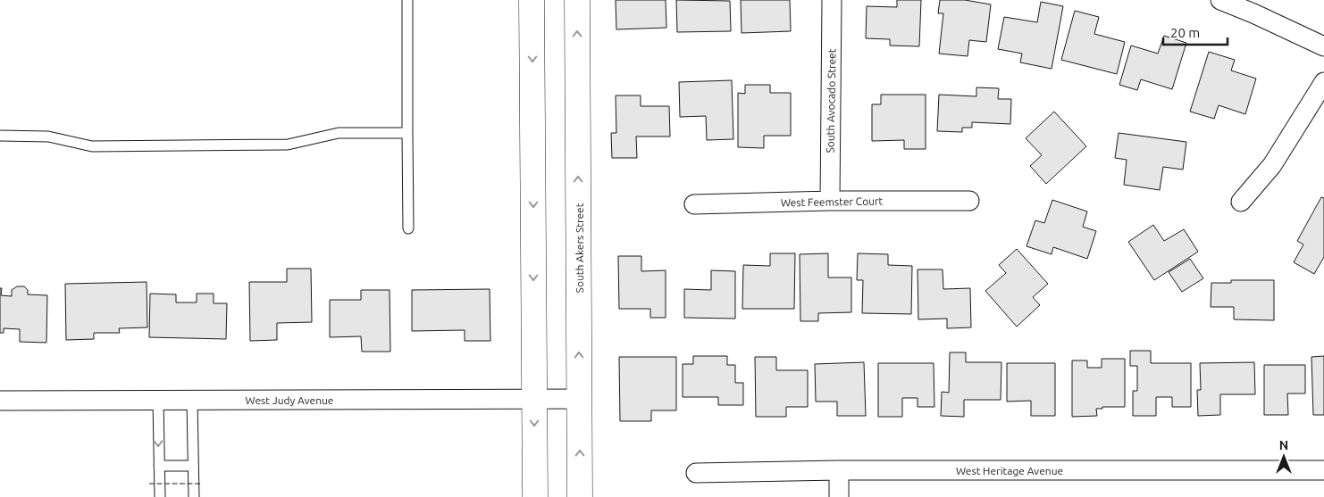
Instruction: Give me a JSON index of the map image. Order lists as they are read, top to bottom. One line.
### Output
{"streets":{"main road":["South Akers Street"],"street":["South Avocado Street","West Feemster Court","West Judy Avenue","West Heritage Avenue"]},"crossings":[["South Avocado Street","West Feemster Court"],["South Akers Street","West Judy Avenue"]],"scale_bar":"20 m","north":"top"}
